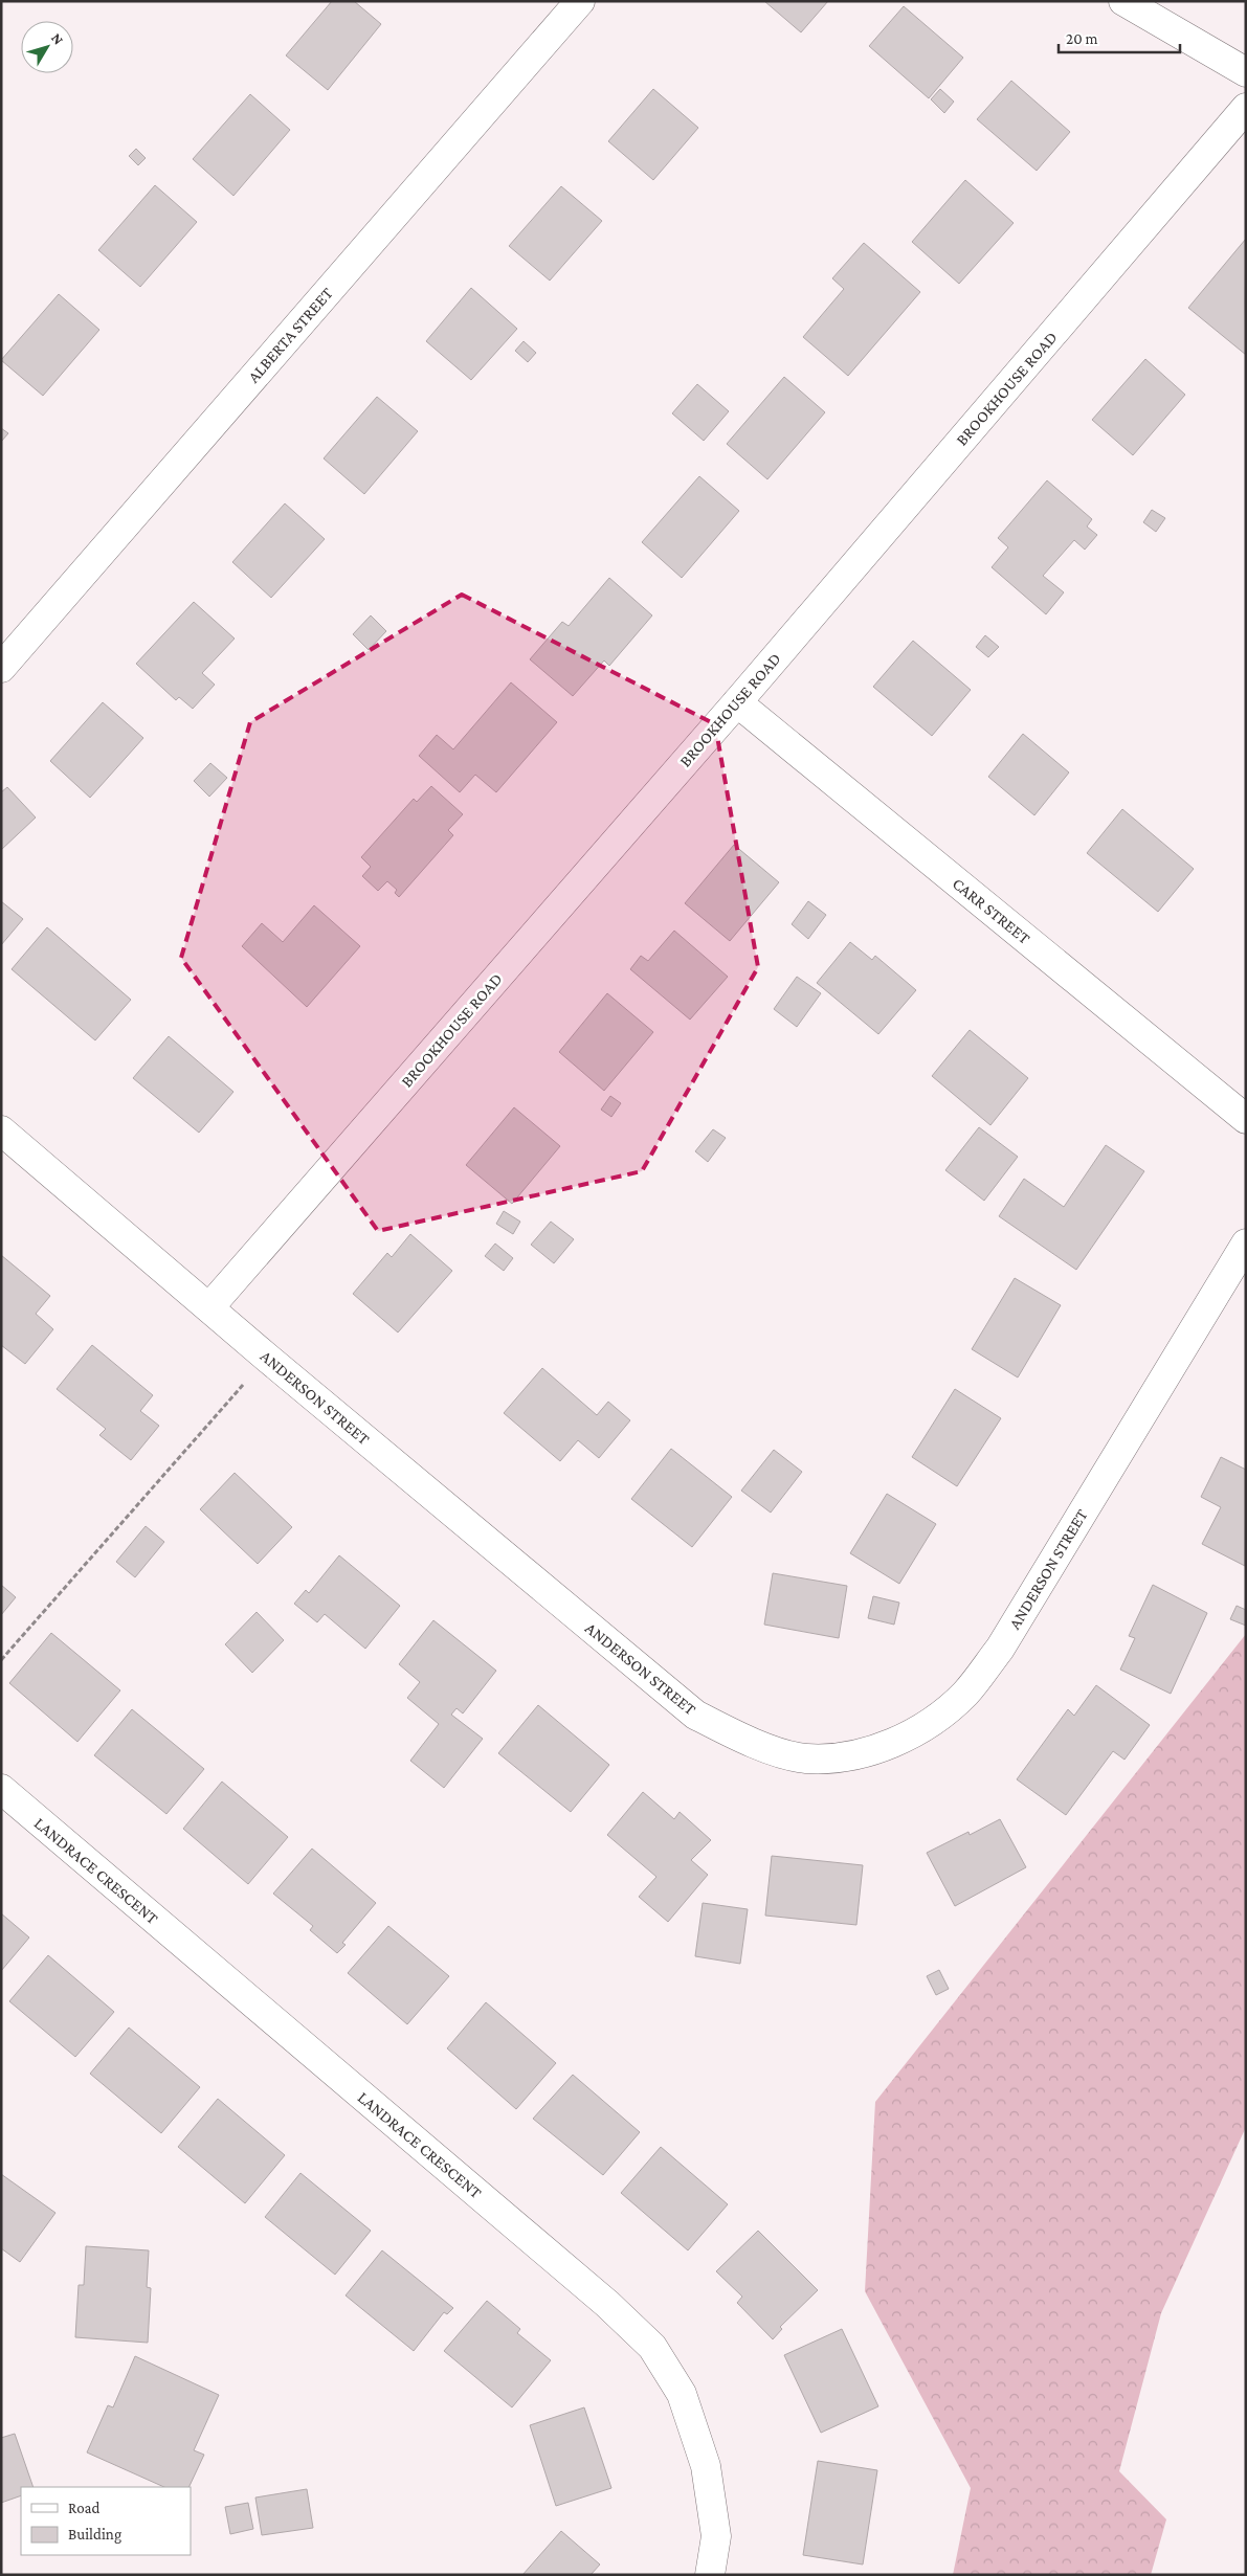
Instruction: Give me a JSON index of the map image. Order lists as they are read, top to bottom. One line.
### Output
{"streets":{"street":["ALBERTA STREET","BROOKHOUSE ROAD","CARR STREET","ANDERSON STREET","LANDRACE CRESCENT"]},"crossings":[["BROOKHOUSE ROAD","CARR STREET"],["BROOKHOUSE ROAD","ANDERSON STREET"]],"legend":["Road","Building"],"scale_bar":"20 m","north":"top right"}
